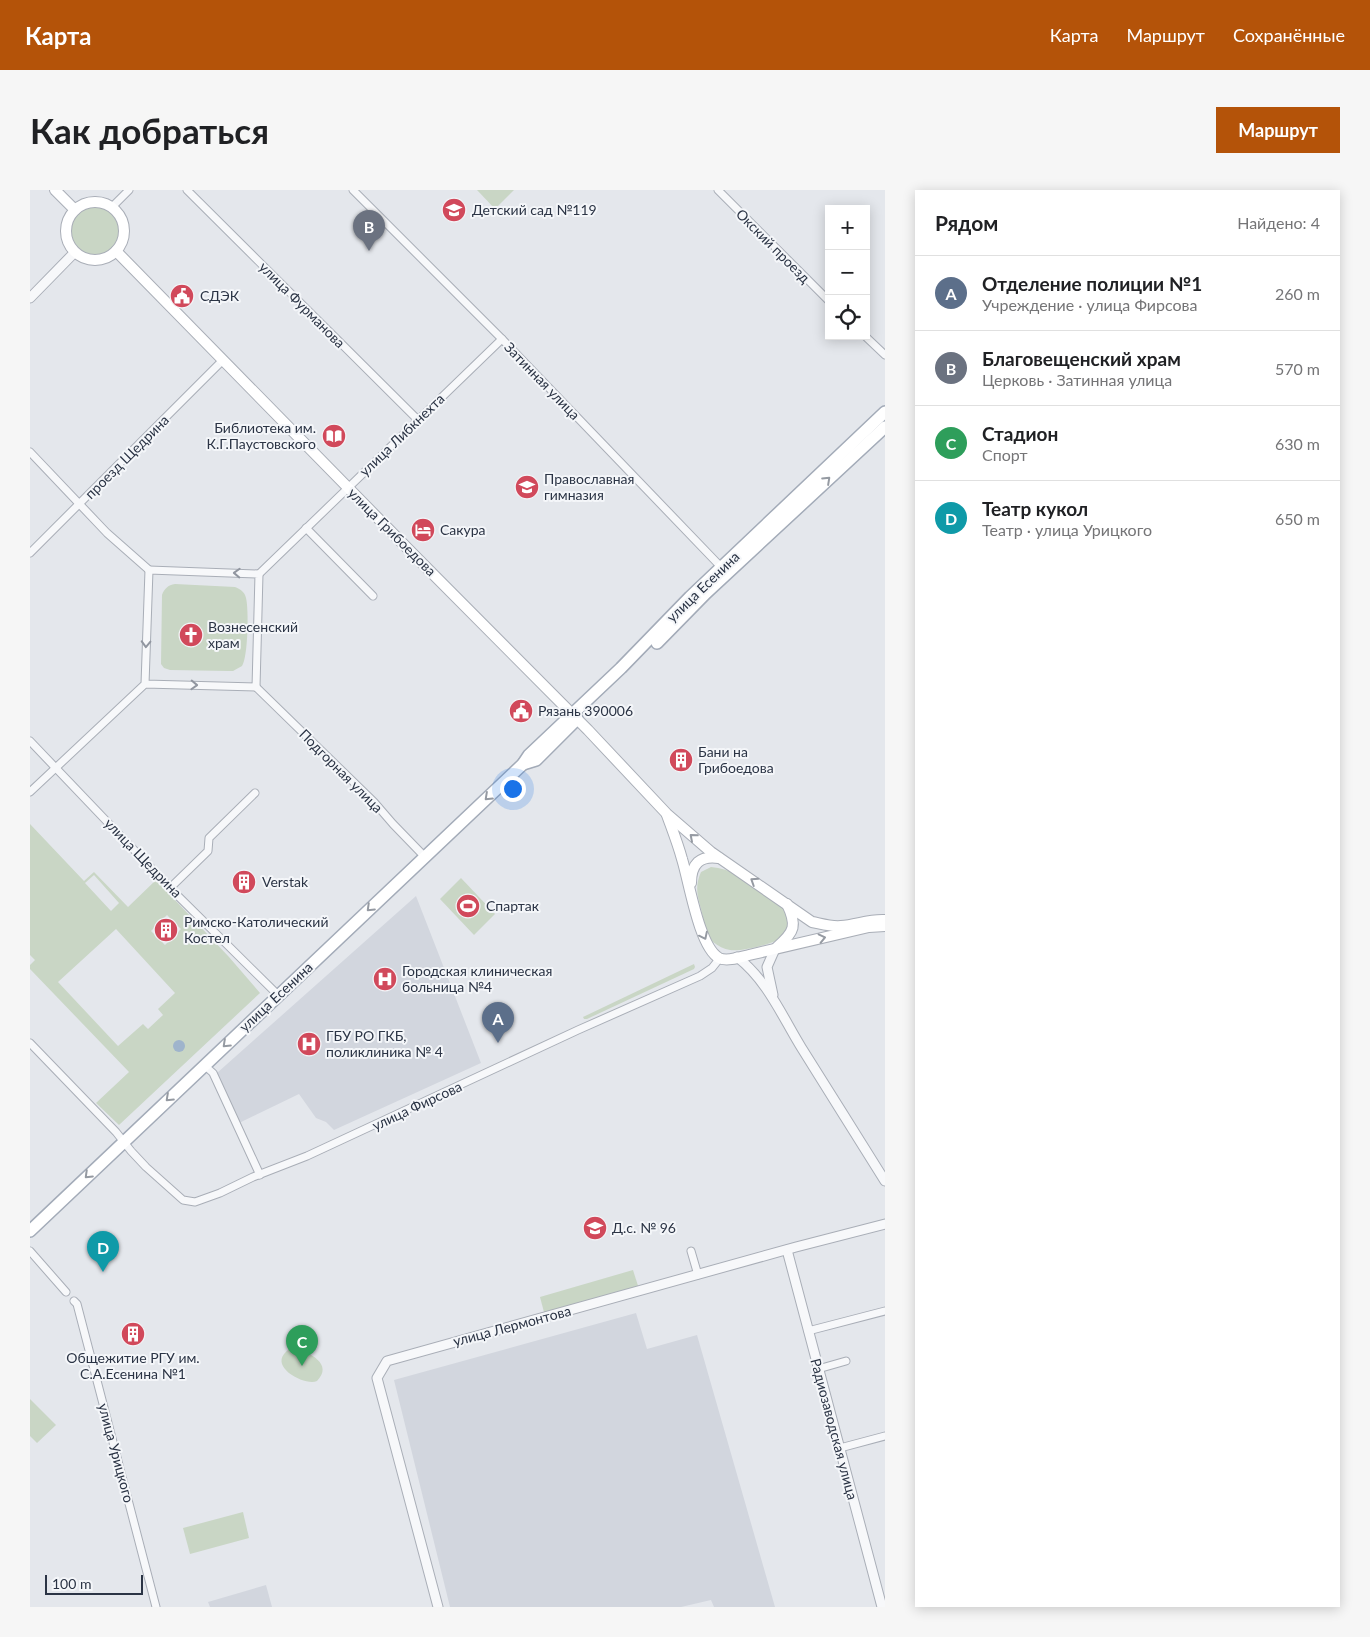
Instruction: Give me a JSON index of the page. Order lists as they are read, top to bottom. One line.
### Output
{"streets":{"main road":["улица Грибоедова","улица Есенина"],"street":["Окский проезд","улица Фурманова","Затинная улица","улица Либкнехта","проезд Щедрина","Подгорная улица","улица Щедрина","улица Фирсова","улица Лермонтова","Радиозаводская улица","улица Урицкого"]},"crossings":[["улица Фурманова","улица Либкнехта"],["Затинная улица","улица Либкнехта"],["Затинная улица","улица Есенина"],["улица Либкнехта","улица Грибоедова"],["проезд Щедрина","улица Грибоедова"],["улица Грибоедова","улица Есенина"],["улица Есенина","Подгорная улица"],["улица Есенина","улица Щедрина"],["улица Есенина","улица Фирсова"],["улица Лермонтова","Радиозаводская улица"]],"places":{"school or university":["Детский сад №119","Православная гимназия","Д.с. № 96"],"public building":["СДЭК","Рязань 390006"],"library":["Библиотека им. К.Г.Паустовского"],"hotel":["Сакура"],"church":["Вознесенский храм"],"building":["Бани на Грибоедова","Verstak","Римско-Католический Костел","Общежитие РГУ им. С.А.Есенина №1"],"sports":["Спартак"],"hospital":["Городская клиническая больница №4","ГБУ РО ГКБ, поликлиника № 4"]},"scale_bar":"100 m","page":{"header":"Карта","nav":["Карта","Маршрут","Сохранённые"],"buttons":"Маршрут","title":"Как добраться","heading":["Рядом","Найдено: 4"],"map_buttons":["+","−"],"pins":["B","A","D","C"],"list":[{"mark":"A","name":"Отделение полиции №1","note":"Учреждение · улица Фирсова","value":"260 m"},{"mark":"B","name":"Благовещенский храм","note":"Церковь · Затинная улица","value":"570 m"},{"mark":"C","name":"Стадион","note":"Спорт","value":"630 m"},{"mark":"D","name":"Театр кукол","note":"Театр · улица Урицкого","value":"650 m"}],"scale":"100 m"}}
